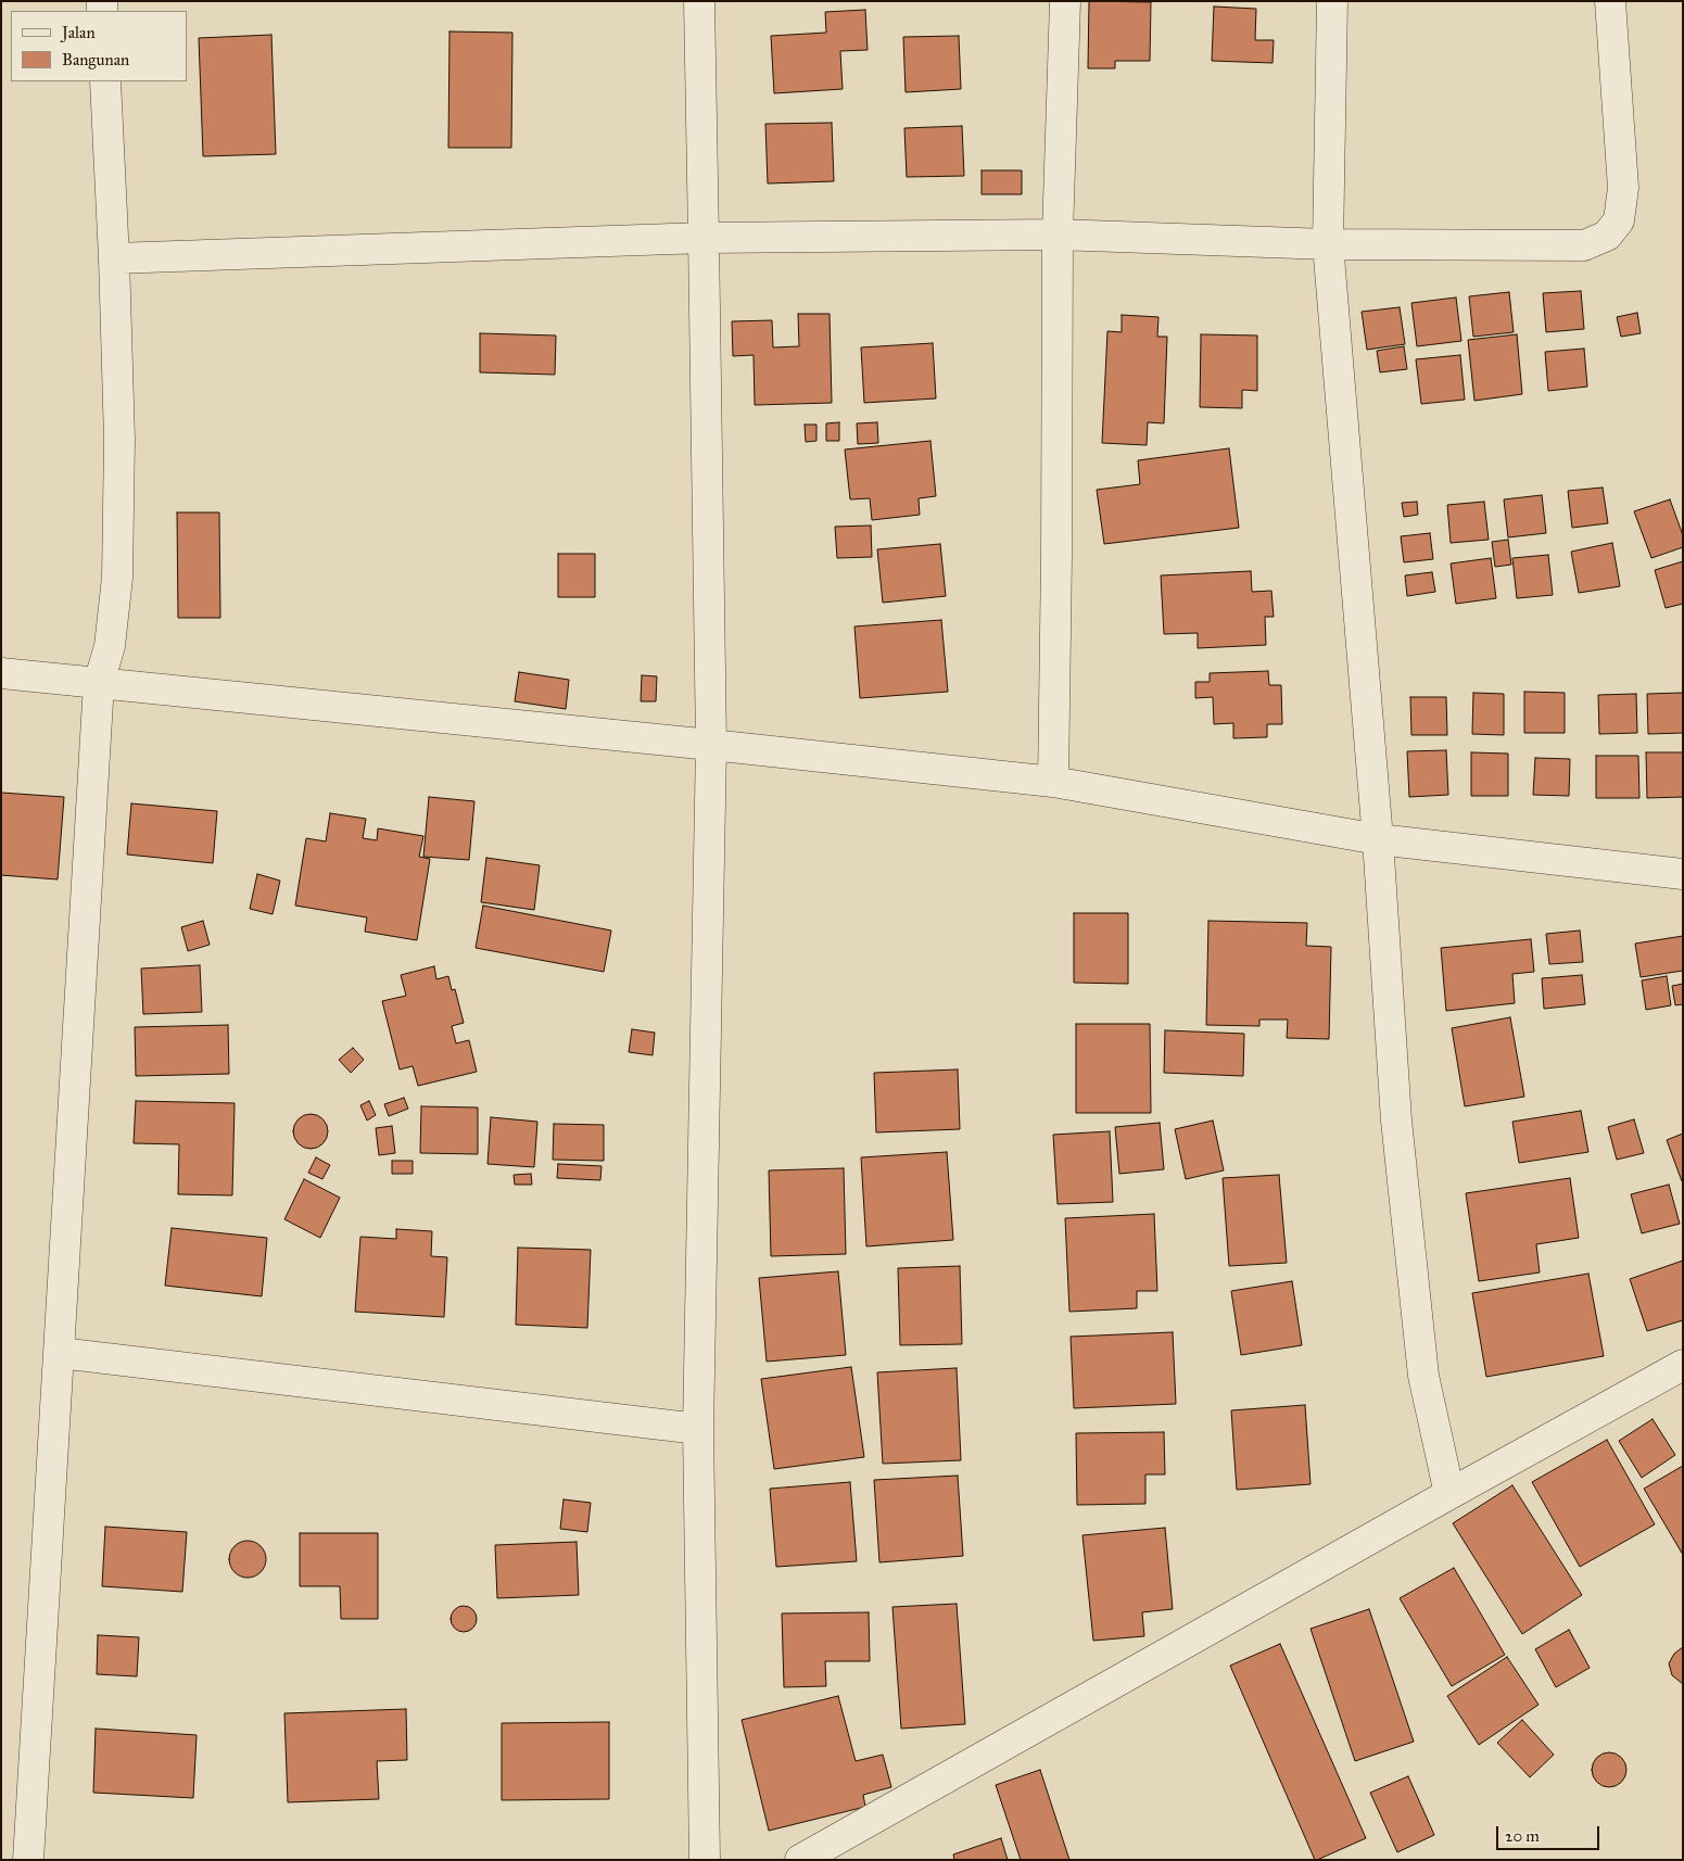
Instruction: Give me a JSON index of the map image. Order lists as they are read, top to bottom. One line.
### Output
{"legend":["Jalan","Bangunan"],"scale_bar":"20 m"}
